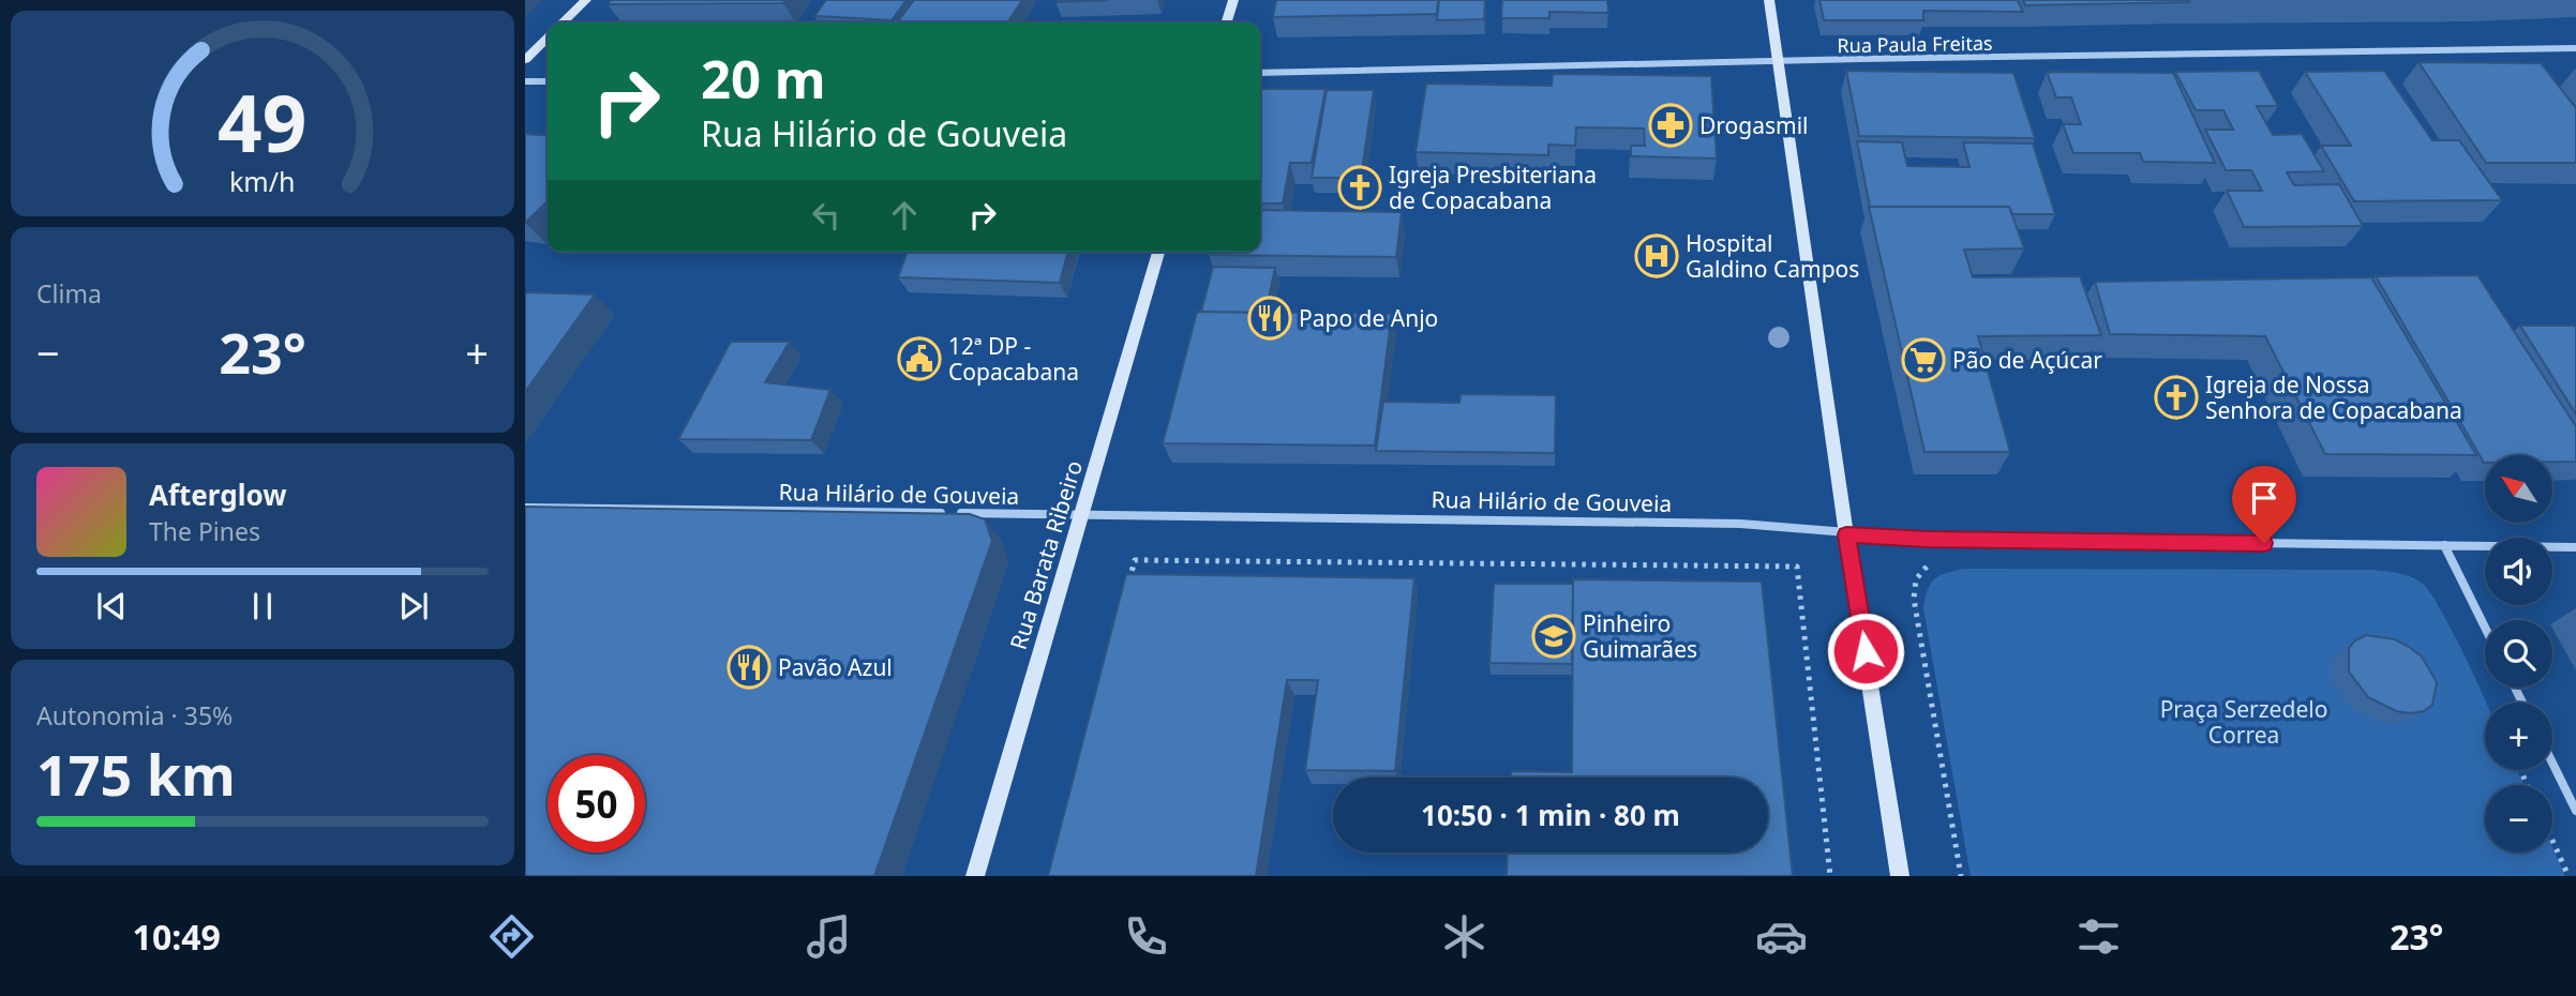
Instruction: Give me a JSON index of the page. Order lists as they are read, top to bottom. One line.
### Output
{"streets":{"main road":["Rua Barata Ribeiro"],"street":["Rua Paula Freitas","Rua Hilário de Gouveia"]},"crossings":[["Rua Hilário de Gouveia","Rua Barata Ribeiro"]],"parks":["Praça Serzedelo Correa"],"places":{"pharmacy":["Drogasmil"],"church":["Igreja Presbiteriana de Copacabana","Igreja de Nossa Senhora de Copacabana"],"hospital":["Hospital Galdino Campos"],"restaurant":["Papo de Anjo","Pavão Azul"],"public building":["12ª DP - Copacabana"],"supermarket":["Pão de Açúcar"],"school or university":["Pinheiro Guimarães"]},"north":"top left","page":{"turn":["20 m","Rua Hilário de Gouveia"],"tile":["Clima",["Autonomia · 35%","175 km"]],"heat":["−","23°","+"],"map_buttons":["+","−"],"song":["Afterglow","The Pines"],"limit":"50","trip":"10:50 · 1 min · 80 m","tabs":["10:49","23°"],"gauge":["49","km/h"]}}
